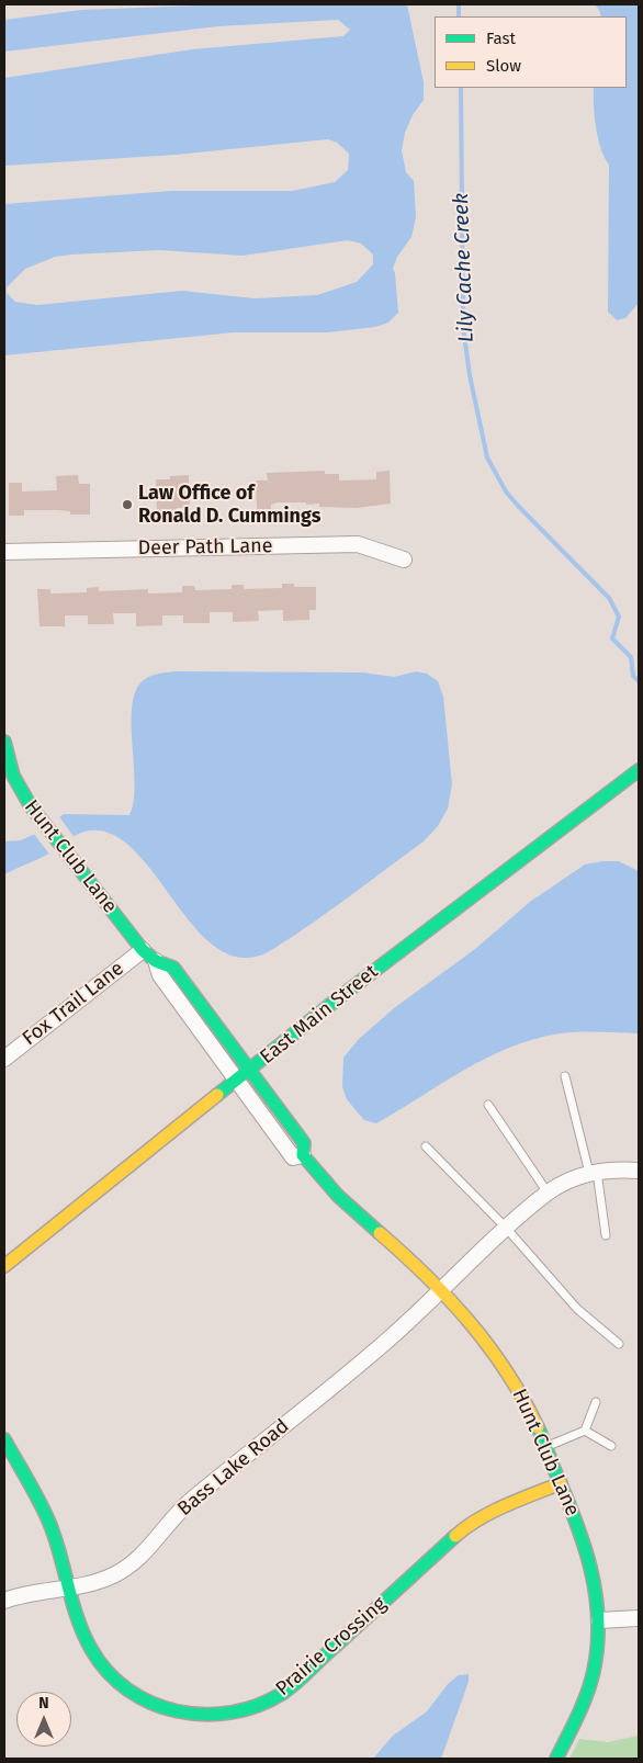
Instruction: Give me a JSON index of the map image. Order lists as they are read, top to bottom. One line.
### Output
{"streets":{"street":["Deer Path Lane","Hunt Club Lane","Fox Trail Lane","East Main Street","Bass Lake Road","Prairie Crossing"]},"crossings":[["Hunt Club Lane","Fox Trail Lane"],["Hunt Club Lane","East Main Street"],["Hunt Club Lane","Bass Lake Road"],["Hunt Club Lane","Prairie Crossing"],["Bass Lake Road","Prairie Crossing"]],"water":["Lily Cache Creek"],"places":["Law Office of Ronald D. Cummings"],"legend":["Fast","Slow"],"north":"top"}
